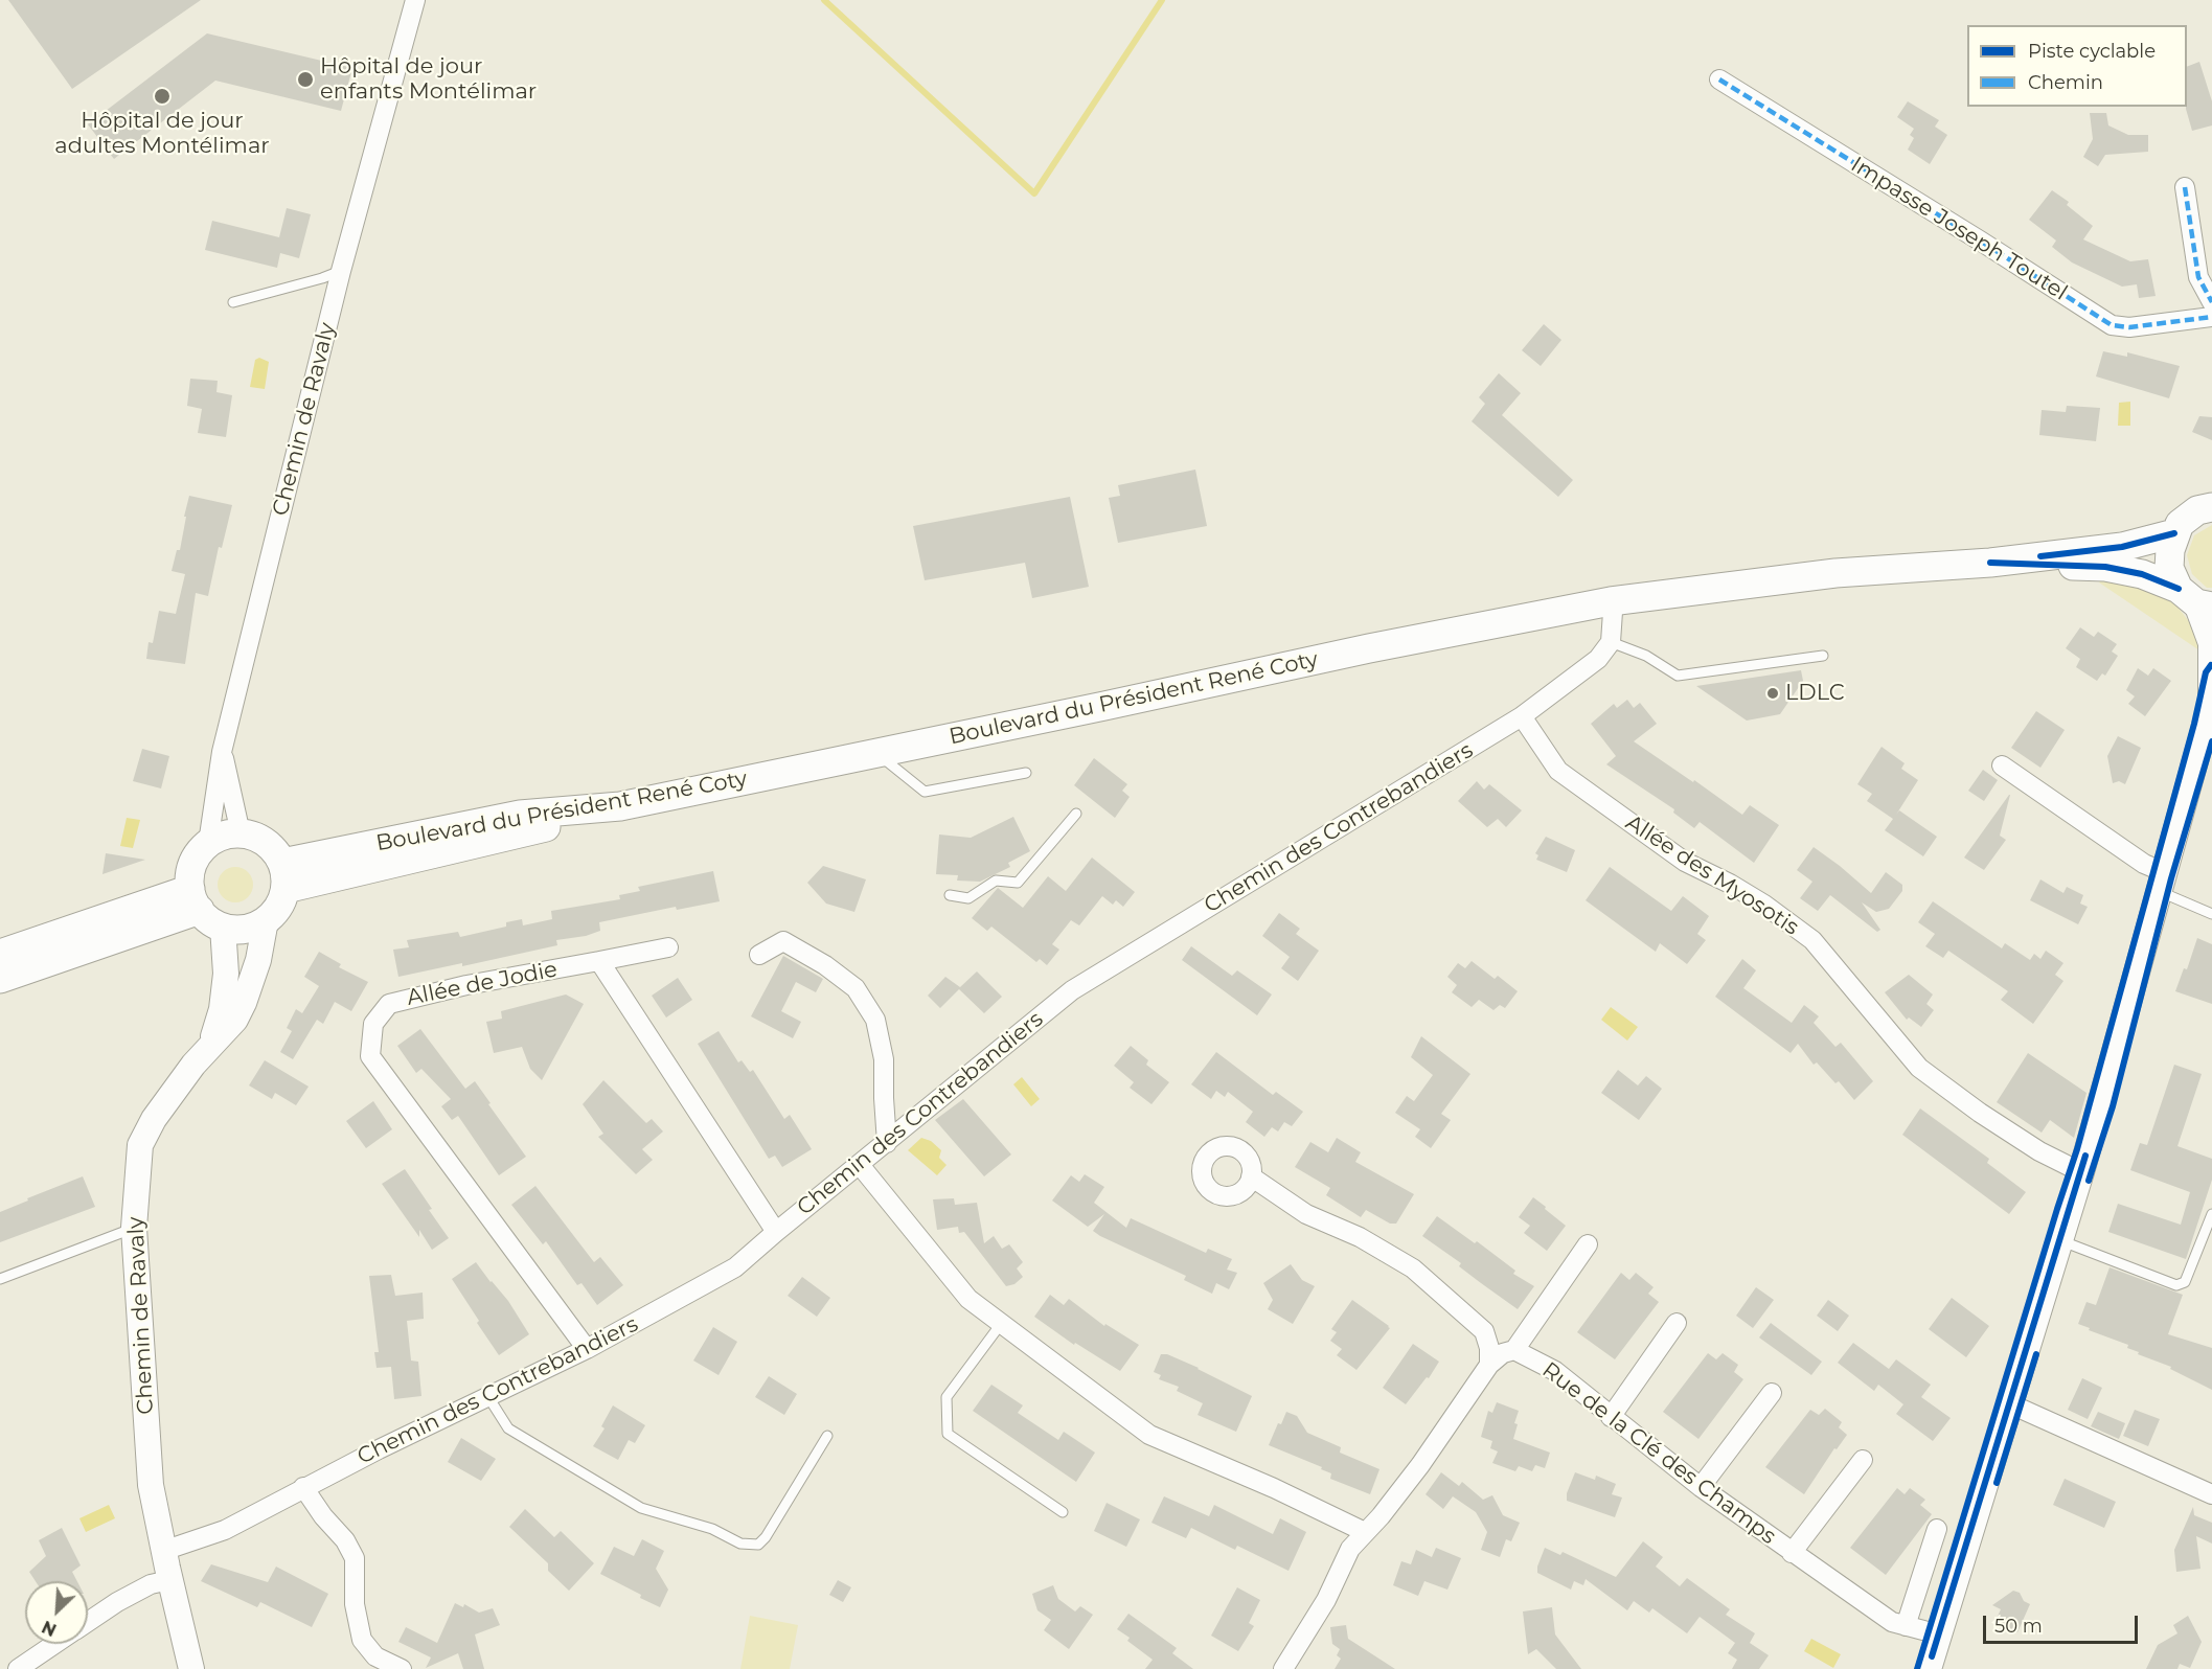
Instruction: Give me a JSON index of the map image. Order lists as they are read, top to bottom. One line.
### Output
{"streets":{"main road":["Boulevard du Président René Coty"],"street":["Impasse Joseph Toutel","Chemin de Ravaly","Chemin des Contrebandiers","Allée des Myosotis","Allée de Jodie","Rue de la Clé des Champs"]},"crossings":[["Chemin de Ravaly","Boulevard du Président René Coty"],["Chemin de Ravaly","Chemin des Contrebandiers"],["Chemin des Contrebandiers","Allée des Myosotis"],["Chemin des Contrebandiers","Allée de Jodie"]],"places":["Hôpital de jour enfants Montélimar","Hôpital de jour adultes Montélimar","LDLC"],"legend":["Piste cyclable","Chemin"],"scale_bar":"50 m","north":"bottom left"}
